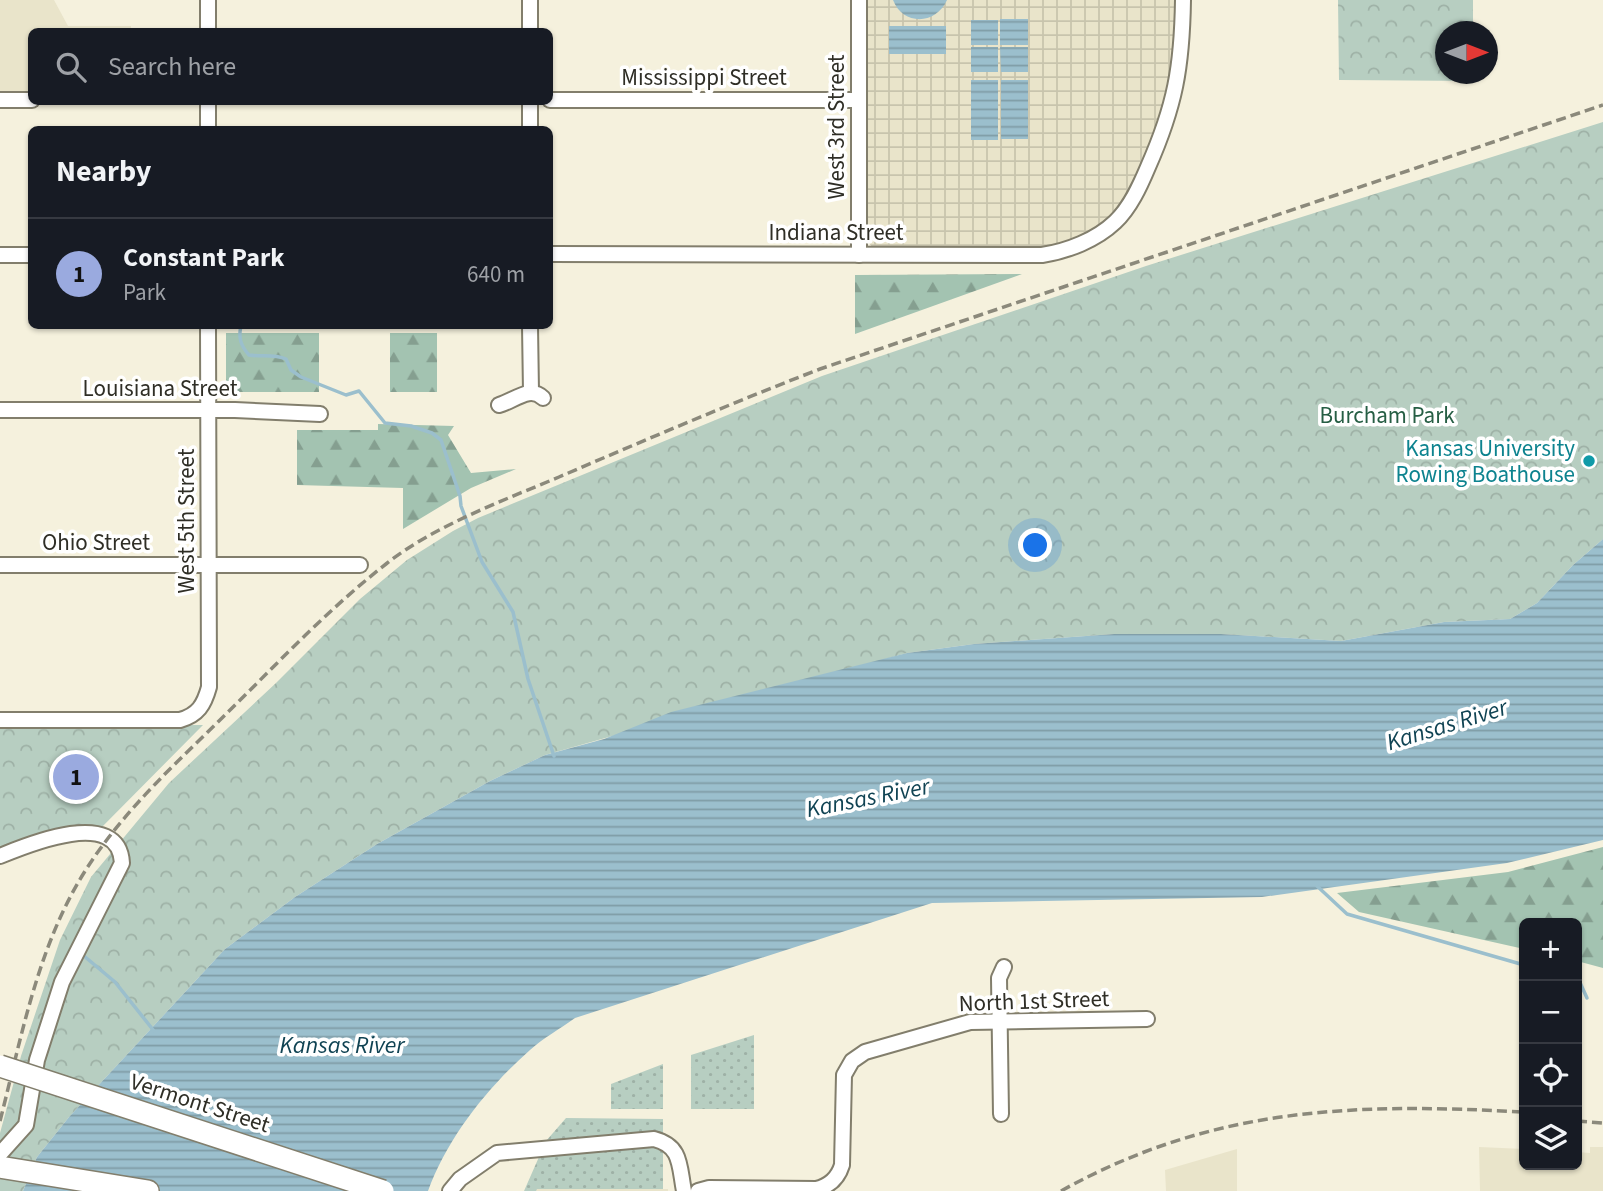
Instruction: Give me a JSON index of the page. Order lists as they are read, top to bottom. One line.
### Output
{"streets":{"highway":["Vermont Street"],"street":["Mississippi Street","West 3rd Street","Indiana Street","Louisiana Street","West 5th Street","Ohio Street","North 1st Street"]},"crossings":[["Mississippi Street","West 3rd Street"],["West 3rd Street","Indiana Street"],["Louisiana Street","West 5th Street"],["West 5th Street","Ohio Street"]],"water":["Kansas River"],"parks":["Burcham Park"],"places":["Kansas University Rowing Boathouse"],"north":"right","page":{"search":"Search here","heading":"Nearby","list":[{"mark":"1","name":"Constant Park","note":"Park","value":"640 m"}],"pins":"1","map_buttons":["+","−"]}}
